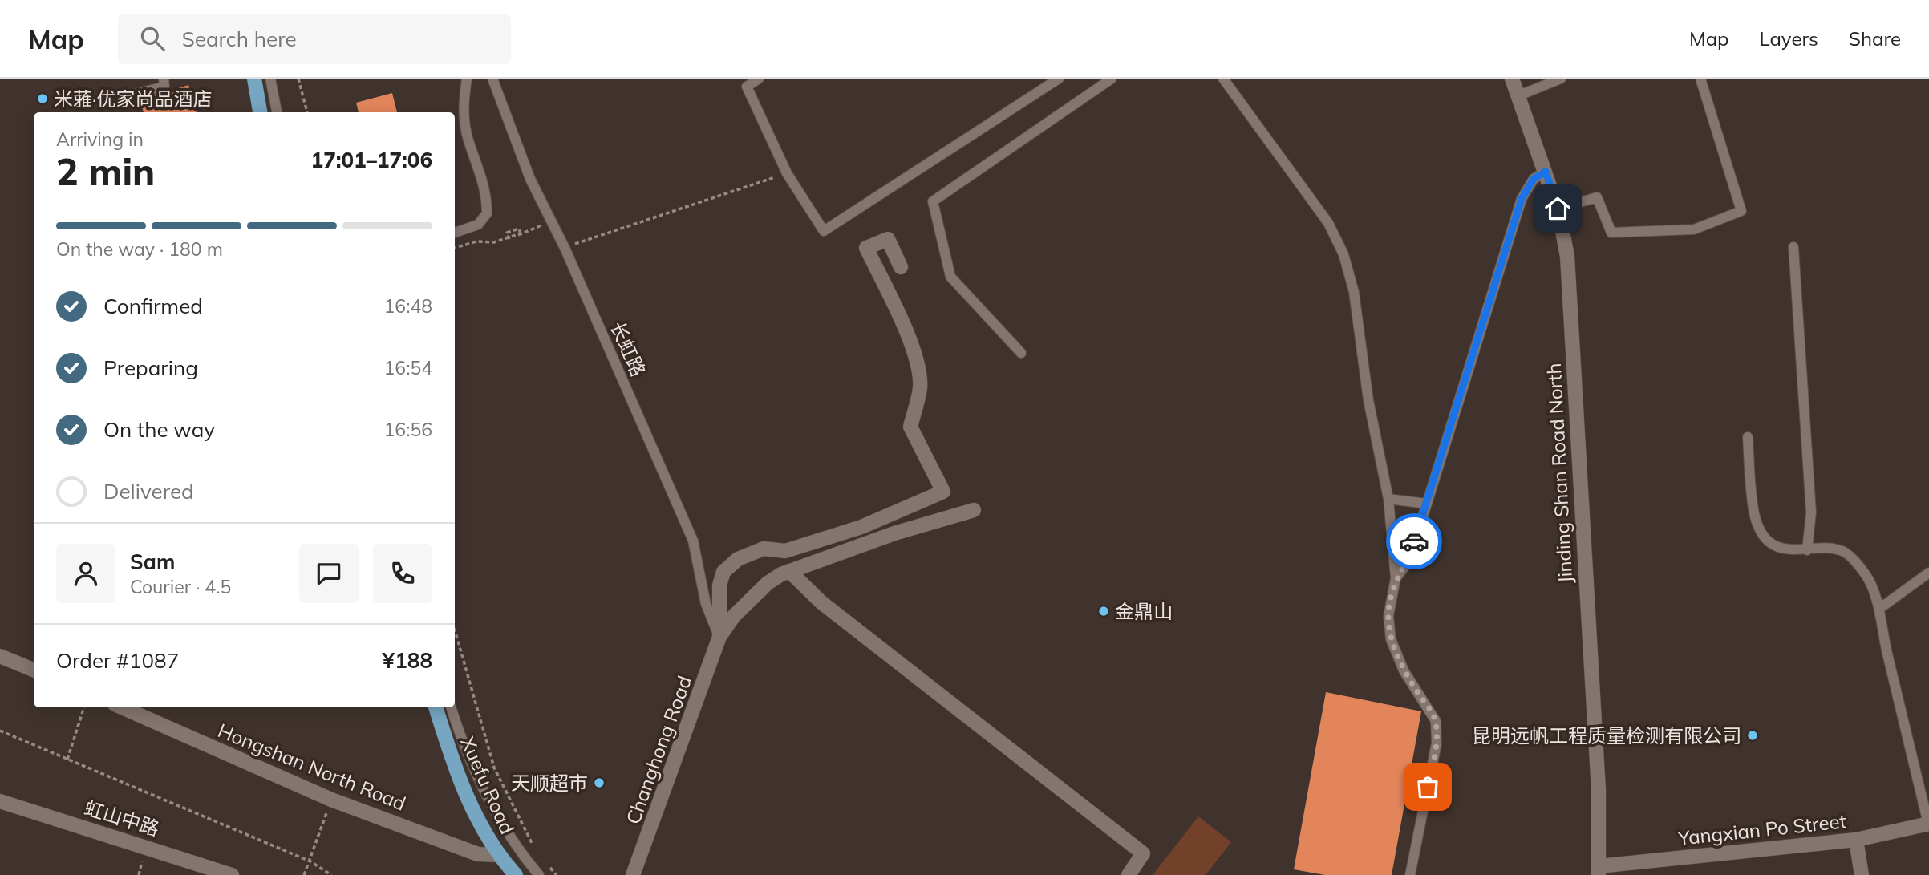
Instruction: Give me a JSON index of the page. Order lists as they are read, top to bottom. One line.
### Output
{"streets":{"main road":["Xuefu Road"],"street":["Jinding Shan Road North","Changhong Road","Hongshan North Road","虹山中路","Yangxian Po Street"],"lane":["长虹路"]},"crossings":[["长虹路","Changhong Road"],["Jinding Shan Road North","Yangxian Po Street"],["Hongshan North Road","Xuefu Road"]],"places":["米蕥·优家尚品酒店","金鼎山","昆明远帆工程质量检测有限公司","天顺超市"],"page":{"header":"Map","search":"Search here","nav":["Map","Layers","Share"],"heading":["2 min","Arriving in","17:01–17:06"],"panel":["Sam","Courier · 4.5","Order #1087","¥188"],"bar":"On the way · 180 m","list":[["Confirmed","16:48"],["Preparing","16:54"],["On the way","16:56"],"Delivered"]}}
